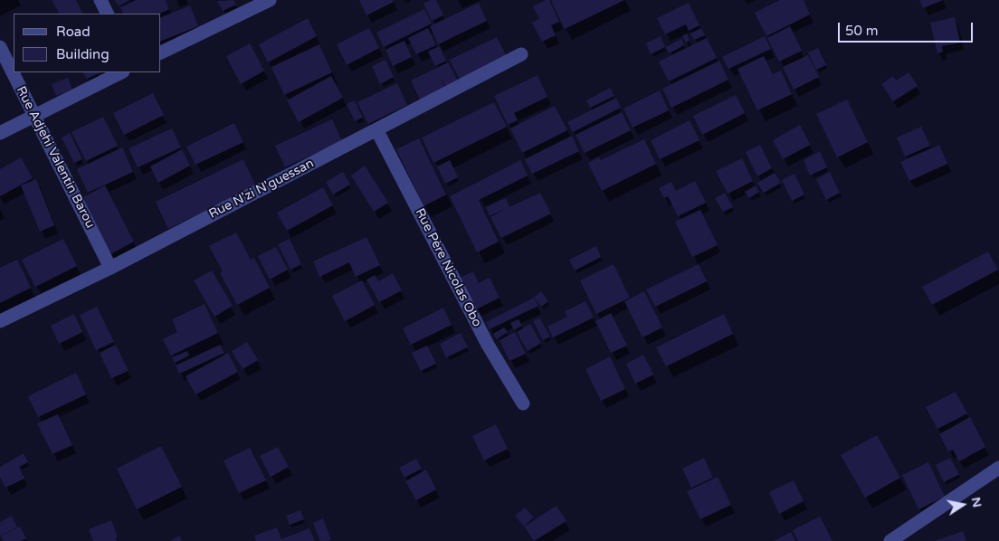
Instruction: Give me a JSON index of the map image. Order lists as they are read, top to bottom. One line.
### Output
{"streets":{"street":["Rue Adjehi Valentin Barou","Rue N'zi N'guessan","Rue Père Nicolas Obo"]},"crossings":[["Rue Adjehi Valentin Barou","Rue N'zi N'guessan"],["Rue N'zi N'guessan","Rue Père Nicolas Obo"]],"legend":["Road","Building"],"scale_bar":"50 m","north":"right"}
